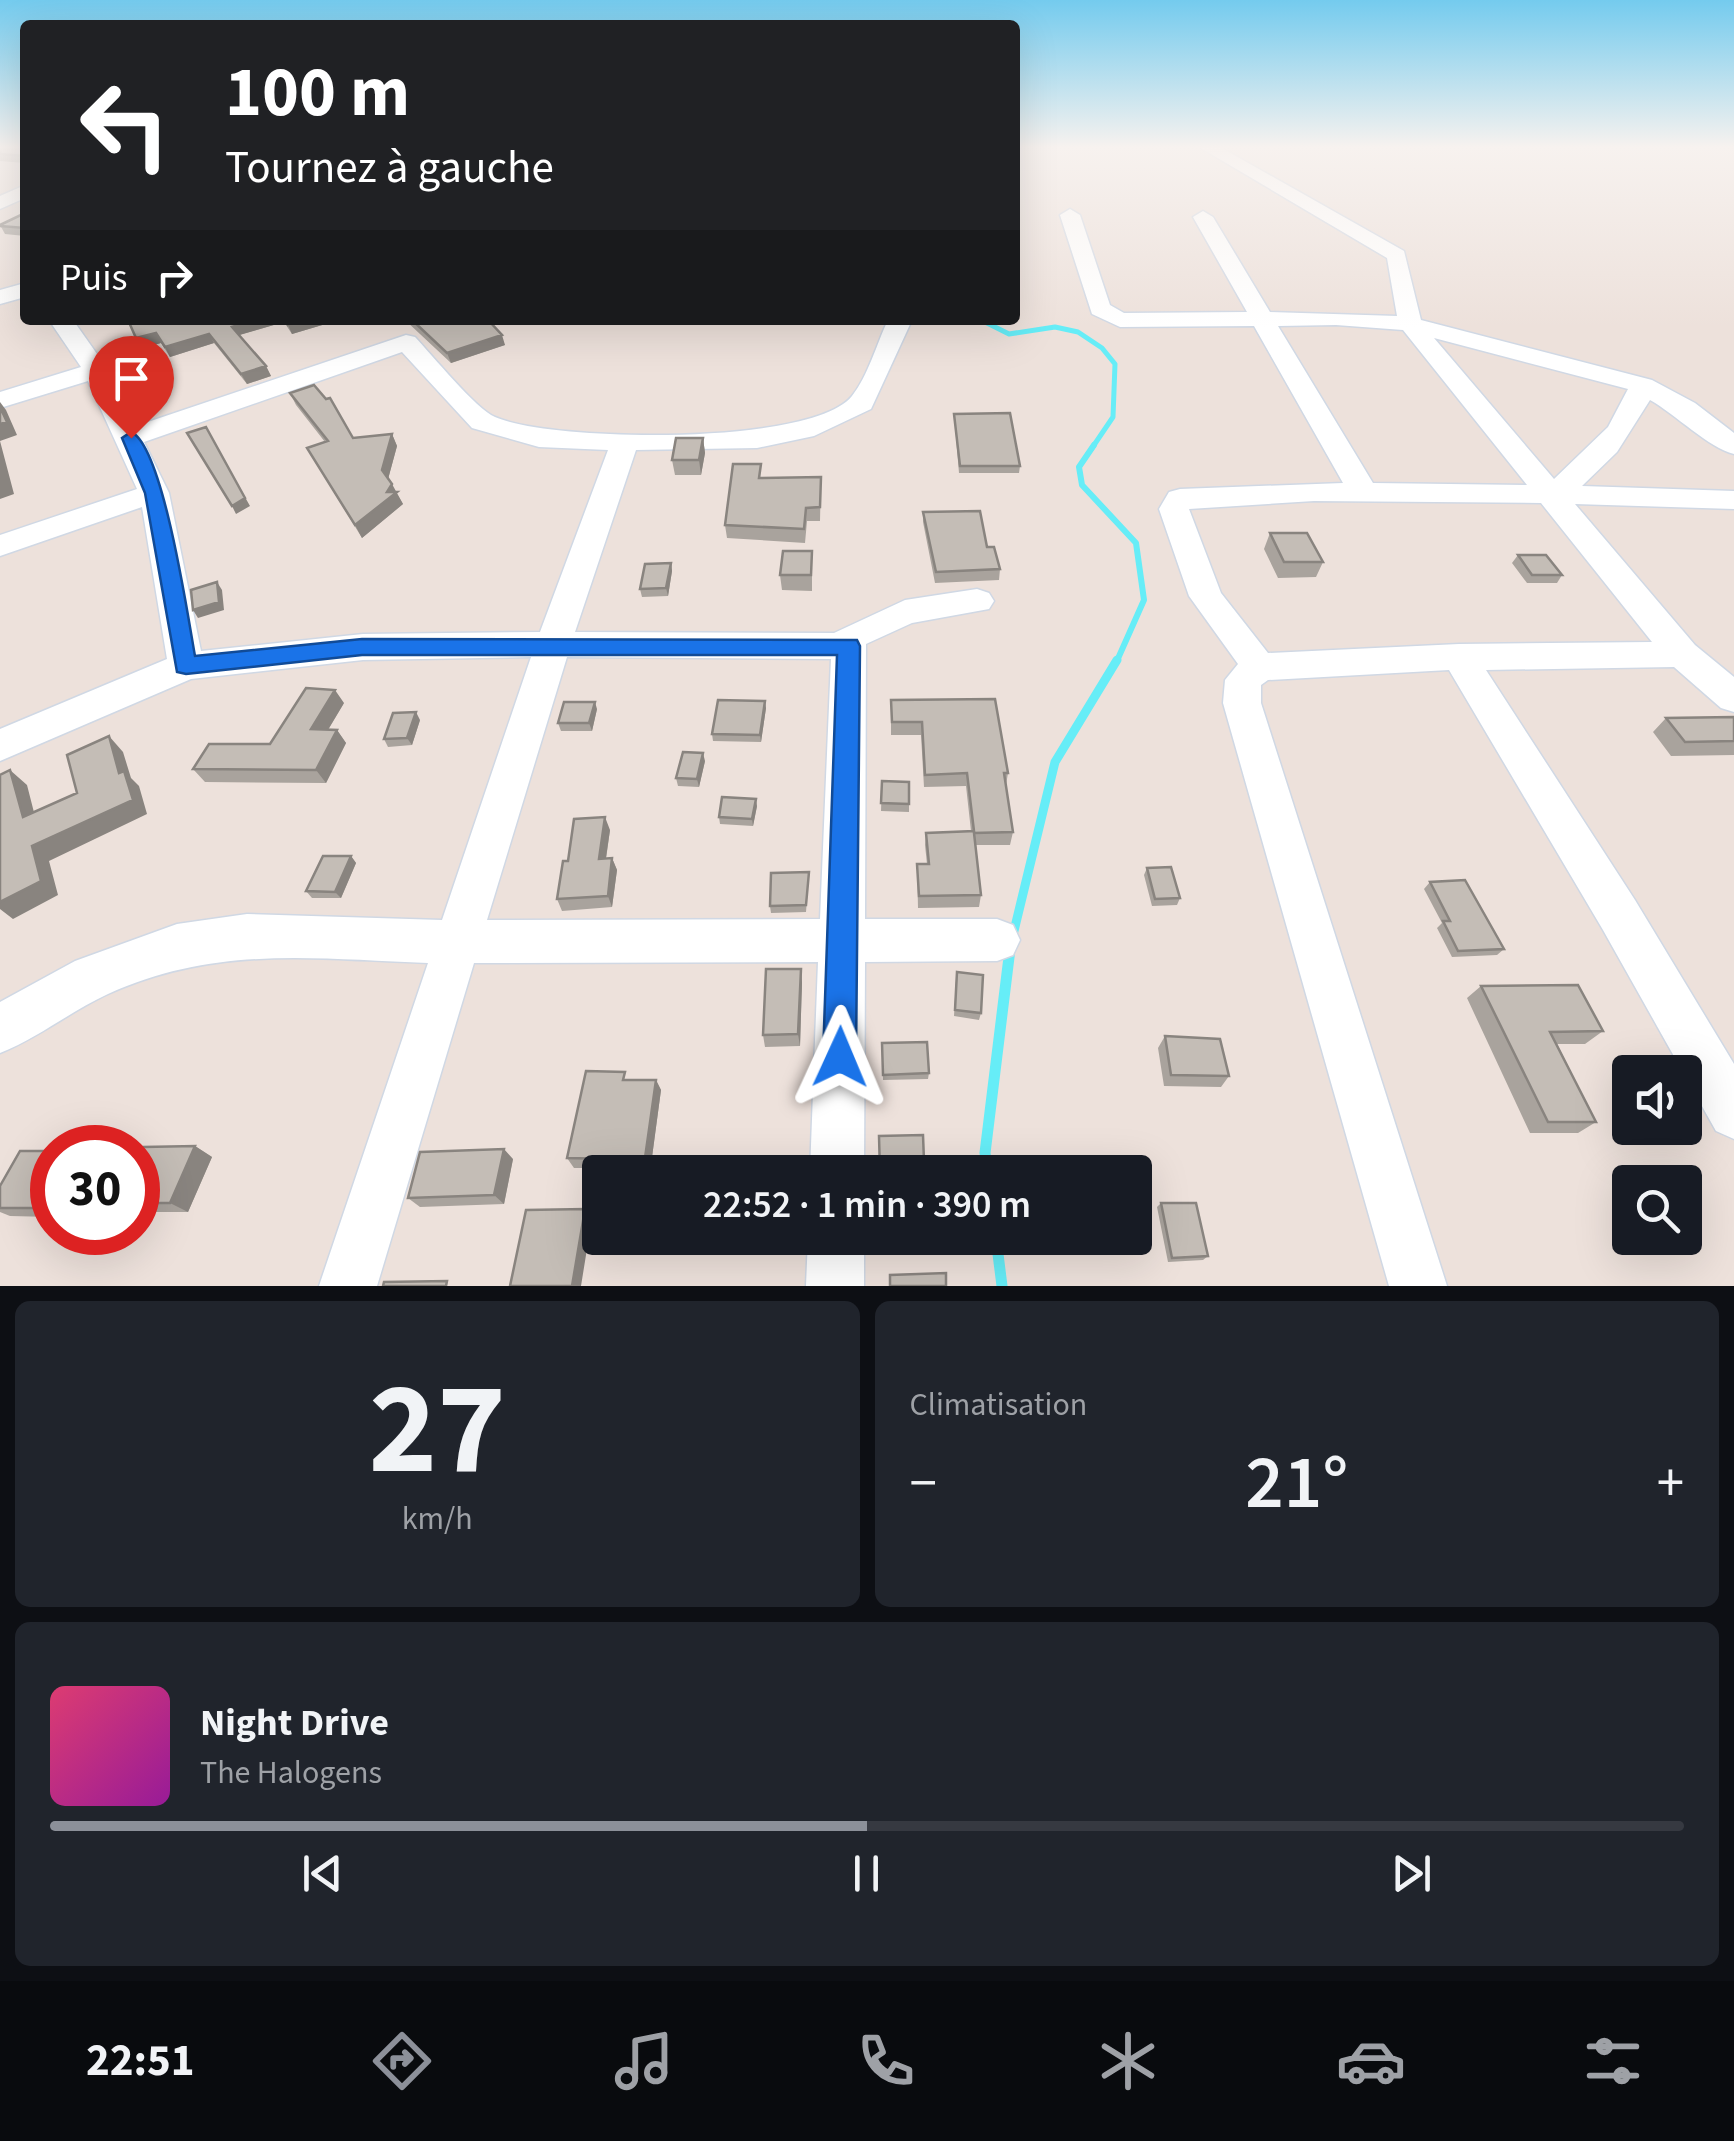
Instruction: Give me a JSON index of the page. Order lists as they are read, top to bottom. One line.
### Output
{"page":{"turn":["100 m","Tournez à gauche"],"then":"Puis","limit":"30","trip":"22:52 · 1 min · 390 m","tile":[["27","km/h"],"Climatisation"],"heat":["−","21°","+"],"song":["Night Drive","The Halogens"],"tabs":"22:51"}}
